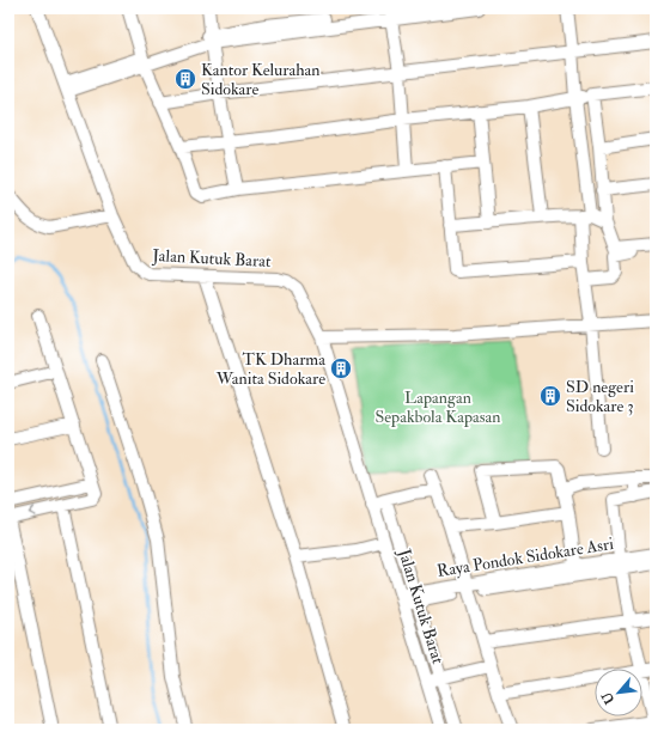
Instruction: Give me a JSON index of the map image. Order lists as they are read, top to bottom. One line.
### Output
{"streets":{"street":["Jalan Kutuk Barat","Raya Pondok Sidokare Asri"]},"crossings":[["Jalan Kutuk Barat","Raya Pondok Sidokare Asri"]],"parks":["Lapangan Sepakbola Kapasan"],"places":{"building":["Kantor Kelurahan Sidokare","TK Dharma Wanita Sidokare","SD negeri Sidokare 3"]},"north":"bottom left"}
